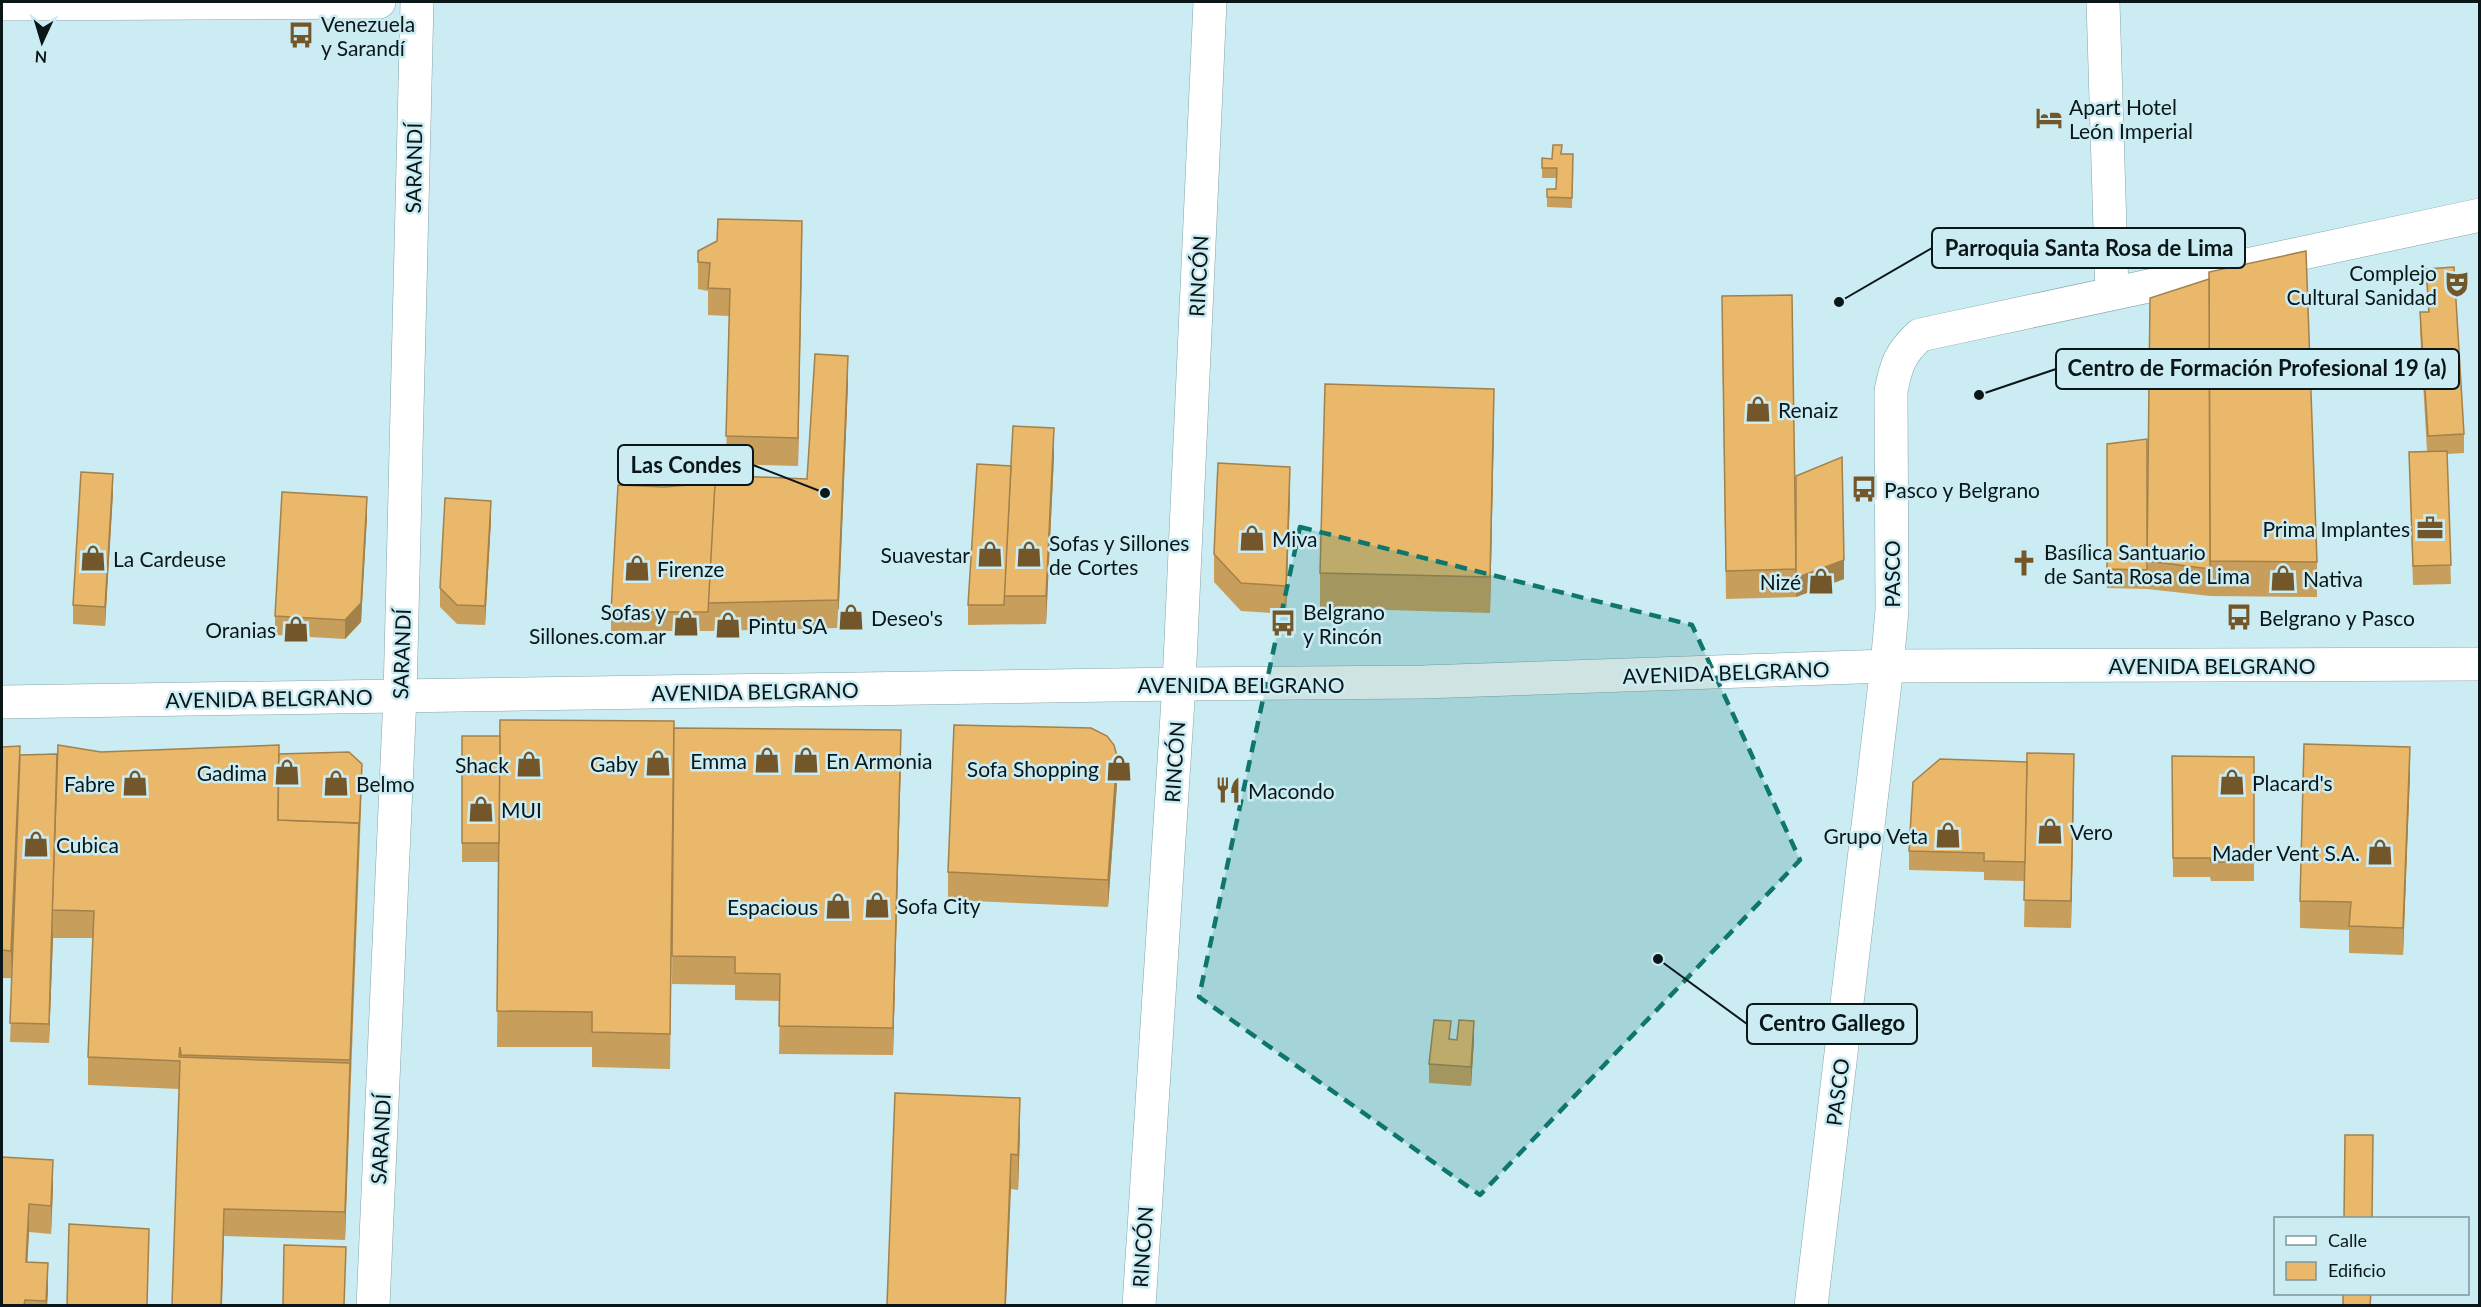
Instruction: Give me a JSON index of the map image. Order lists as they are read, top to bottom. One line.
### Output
{"streets":{"street":["SARANDÍ","RINCÓN","PASCO","AVENIDA BELGRANO"]},"crossings":[["SARANDÍ","AVENIDA BELGRANO"],["RINCÓN","AVENIDA BELGRANO"],["PASCO","AVENIDA BELGRANO"]],"places":{"bus stop":["Venezuela y Sarandí","Pasco y Belgrano","Belgrano y Pasco","Belgrano y Rincón"],"hotel":["Apart Hotel León Imperial"],"theatre":["Complejo Cultural Sanidad"],"other":["Parroquia Santa Rosa de Lima","Centro de Formación Profesional 19 (a)","Las Condes","Centro Gallego"],"shop":["Renaiz","Miva","Suavestar","Sofas y Sillones de Cortes","La Cardeuse","Firenze","Nativa","Nizé","Deseo's","Sofas y Sillones.com.ar","Pintu SA","Oranias","Emma","En Armonia","Gaby","Shack","Sofa Shopping","Gadima","Placard's","Fabre","Belmo","MUI","Vero","Grupo Veta","Cubica","Mader Vent S.A.","Sofa City","Espacious"],"office":["Prima Implantes"],"church":["Basílica Santuario de Santa Rosa de Lima"],"restaurant":["Macondo"]},"legend":["Calle","Edificio"],"north":"bottom"}
